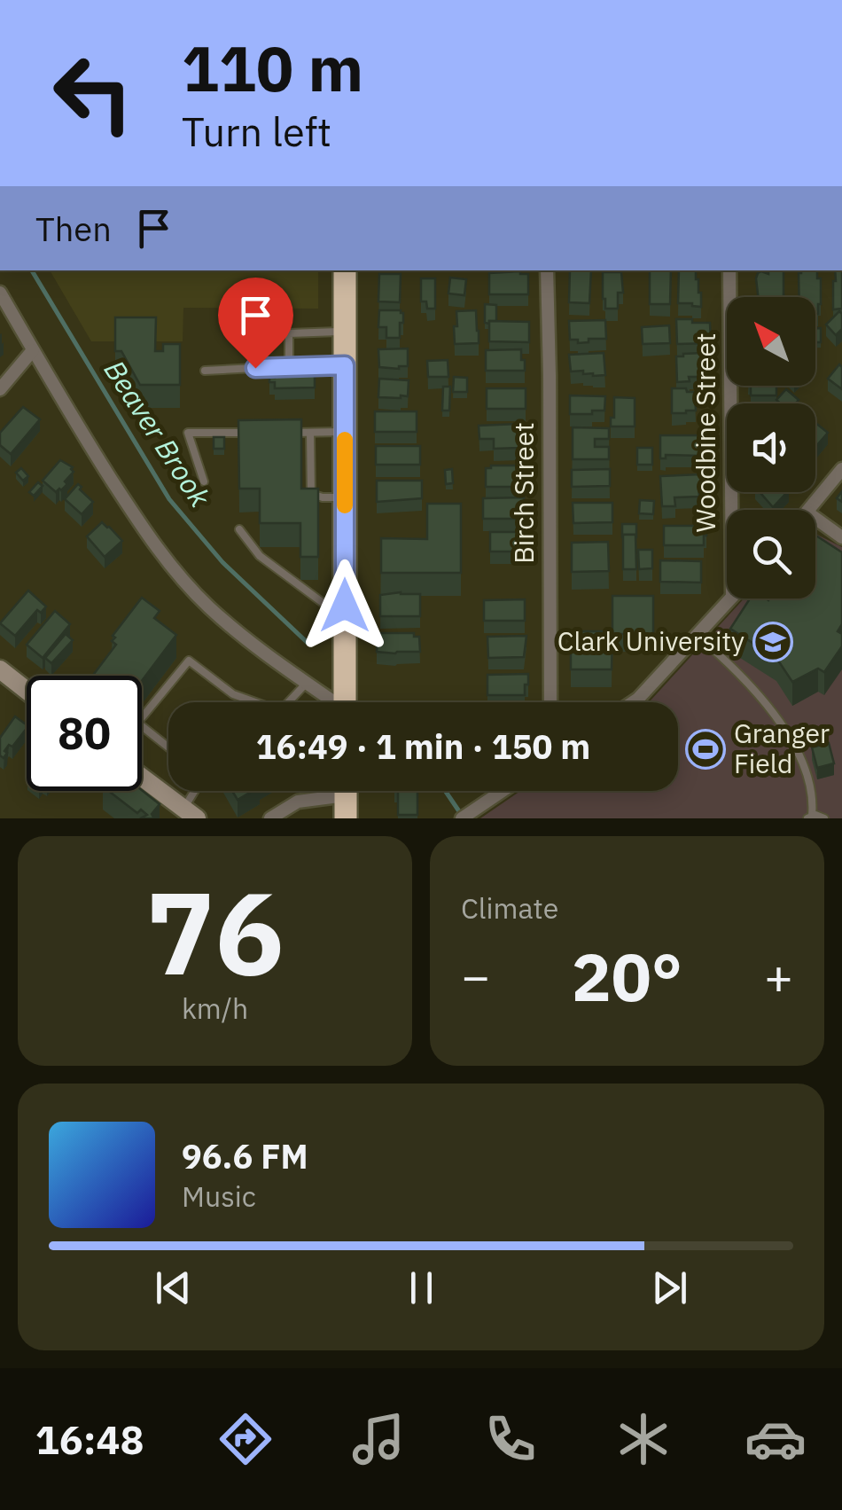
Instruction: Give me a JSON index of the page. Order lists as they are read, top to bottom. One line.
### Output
{"streets":{"street":["Woodbine Street","Birch Street"]},"water":["Beaver Brook"],"places":{"school or university":["Clark University"],"sports":["Granger Field"]},"north":"top left","page":{"turn":["110 m","Turn left"],"then":"Then","limit":"80","trip":"16:49 · 1 min · 150 m","tile":[["76","km/h"],"Climate"],"heat":["−","20°","+"],"song":["96.6 FM","Music"],"tabs":"16:48"}}
